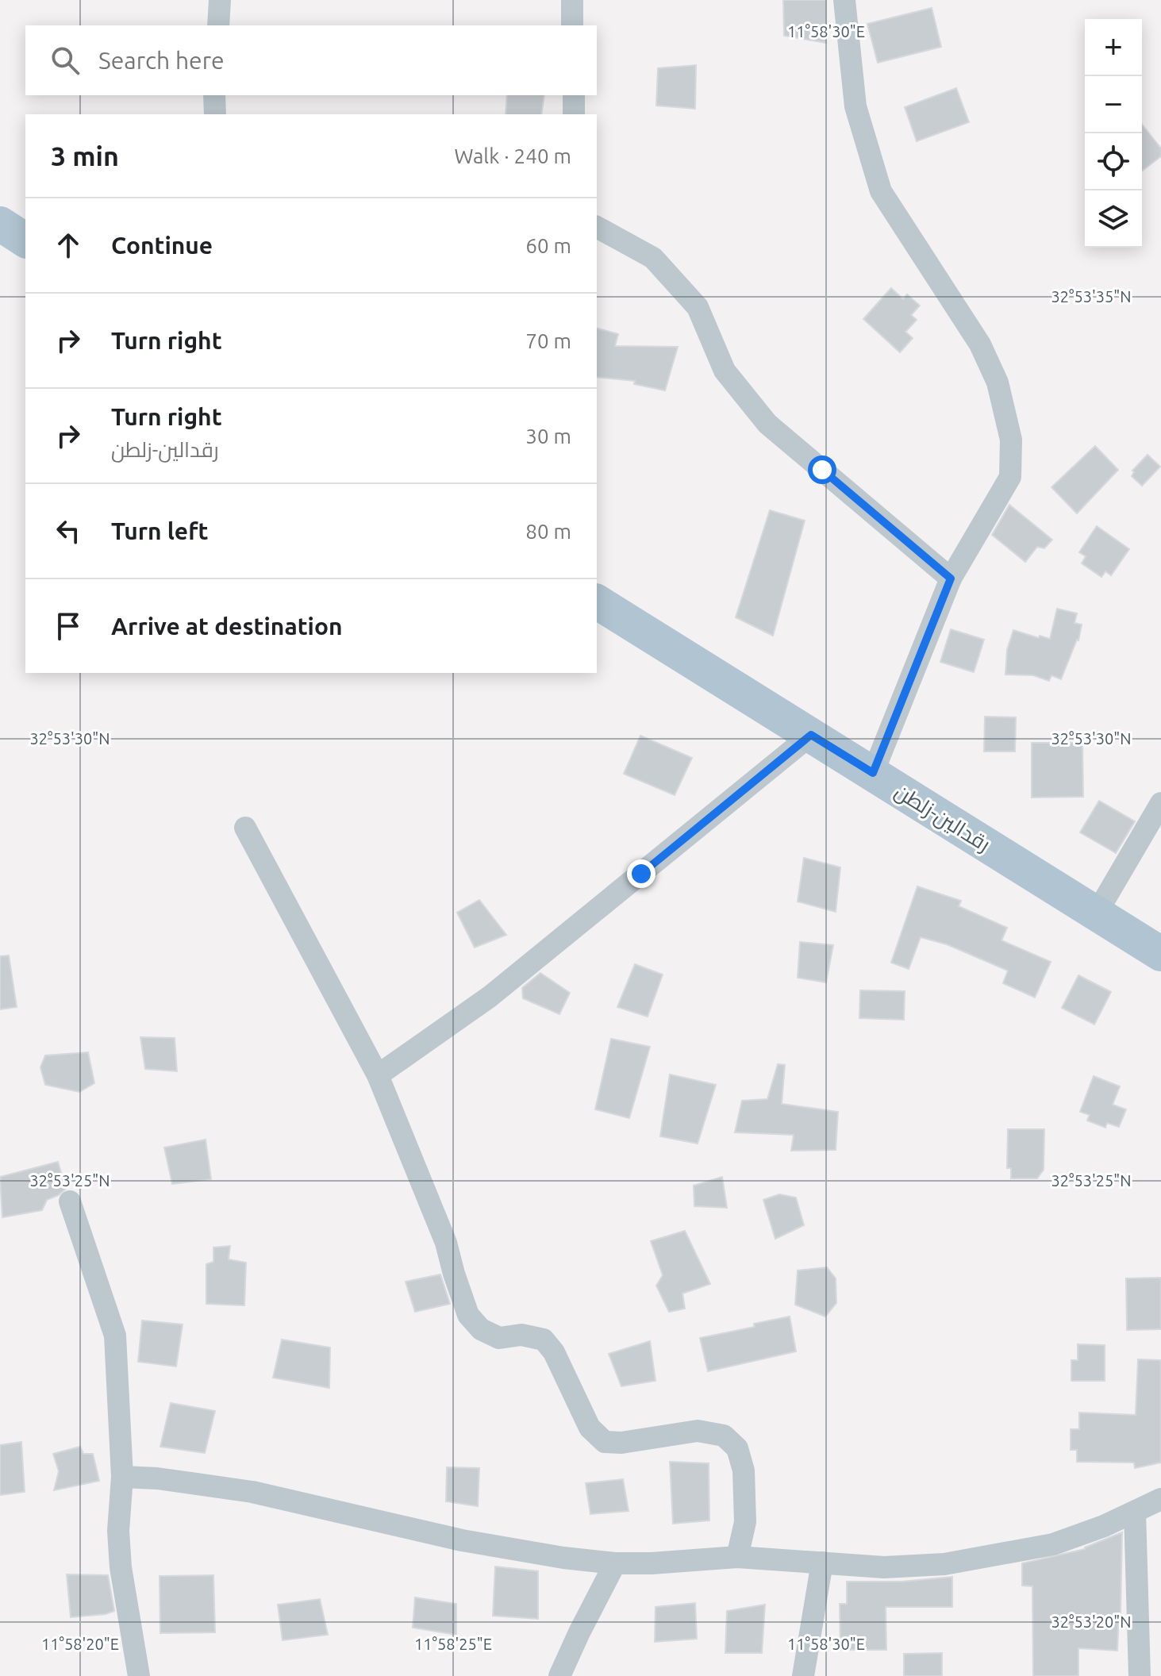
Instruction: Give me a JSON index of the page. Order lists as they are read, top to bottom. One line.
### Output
{"streets":{"main road":["رقدالين-زلطن"]},"page":{"map_buttons":["+","−"],"search":"Search here","heading":["3 min","Walk · 240 m"],"list":[["Continue","60 m"],["Turn right","70 m"],["Turn right","رقدالين-زلطن","30 m"],["Turn left","80 m"],"Arrive at destination"]},"coordinates":["11°58'30\"E","32°53'35\"N","32°53'30\"N","32°53'25\"N","32°53'20\"N","11°58'20\"E","11°58'25\"E"]}
